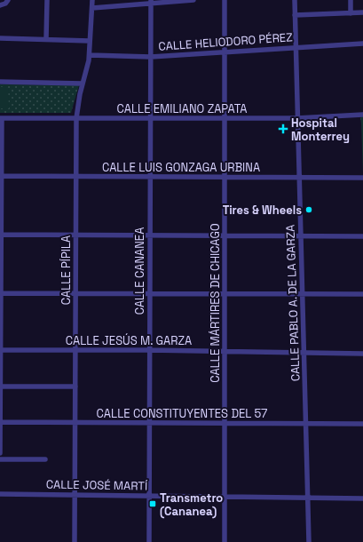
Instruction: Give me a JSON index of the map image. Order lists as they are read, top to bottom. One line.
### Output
{"streets":{"street":["CALLE HELIODORO PÉREZ","CALLE EMILIANO ZAPATA","CALLE LUIS GONZAGA URBINA","CALLE PÍPILA","CALLE CANANEA","CALLE MÁRTIRES DE CHICAGO","CALLE PABLO A. DE LA GARZA","CALLE JESÚS M. GARZA","CALLE CONSTITUYENTES DEL 57","CALLE JOSÉ MARTÍ"]},"crossings":[["CALLE HELIODORO PÉREZ","CALLE PÍPILA"],["CALLE HELIODORO PÉREZ","CALLE CANANEA"],["CALLE HELIODORO PÉREZ","CALLE MÁRTIRES DE CHICAGO"],["CALLE HELIODORO PÉREZ","CALLE PABLO A. DE LA GARZA"],["CALLE EMILIANO ZAPATA","CALLE PÍPILA"],["CALLE EMILIANO ZAPATA","CALLE CANANEA"],["CALLE EMILIANO ZAPATA","CALLE MÁRTIRES DE CHICAGO"],["CALLE EMILIANO ZAPATA","CALLE PABLO A. DE LA GARZA"],["CALLE LUIS GONZAGA URBINA","CALLE PÍPILA"],["CALLE LUIS GONZAGA URBINA","CALLE CANANEA"],["CALLE LUIS GONZAGA URBINA","CALLE MÁRTIRES DE CHICAGO"],["CALLE LUIS GONZAGA URBINA","CALLE PABLO A. DE LA GARZA"],["CALLE PÍPILA","CALLE JESÚS M. GARZA"],["CALLE PÍPILA","CALLE CONSTITUYENTES DEL 57"],["CALLE PÍPILA","CALLE JOSÉ MARTÍ"],["CALLE CANANEA","CALLE JESÚS M. GARZA"],["CALLE CANANEA","CALLE CONSTITUYENTES DEL 57"],["CALLE CANANEA","CALLE JOSÉ MARTÍ"],["CALLE MÁRTIRES DE CHICAGO","CALLE JESÚS M. GARZA"],["CALLE MÁRTIRES DE CHICAGO","CALLE CONSTITUYENTES DEL 57"],["CALLE MÁRTIRES DE CHICAGO","CALLE JOSÉ MARTÍ"],["CALLE PABLO A. DE LA GARZA","CALLE JESÚS M. GARZA"],["CALLE PABLO A. DE LA GARZA","CALLE CONSTITUYENTES DEL 57"],["CALLE PABLO A. DE LA GARZA","CALLE JOSÉ MARTÍ"]],"places":{"health":["Hospital Monterrey"],"other":["Tires & Wheels"],"transit":["Transmetro (Cananea)"]}}
